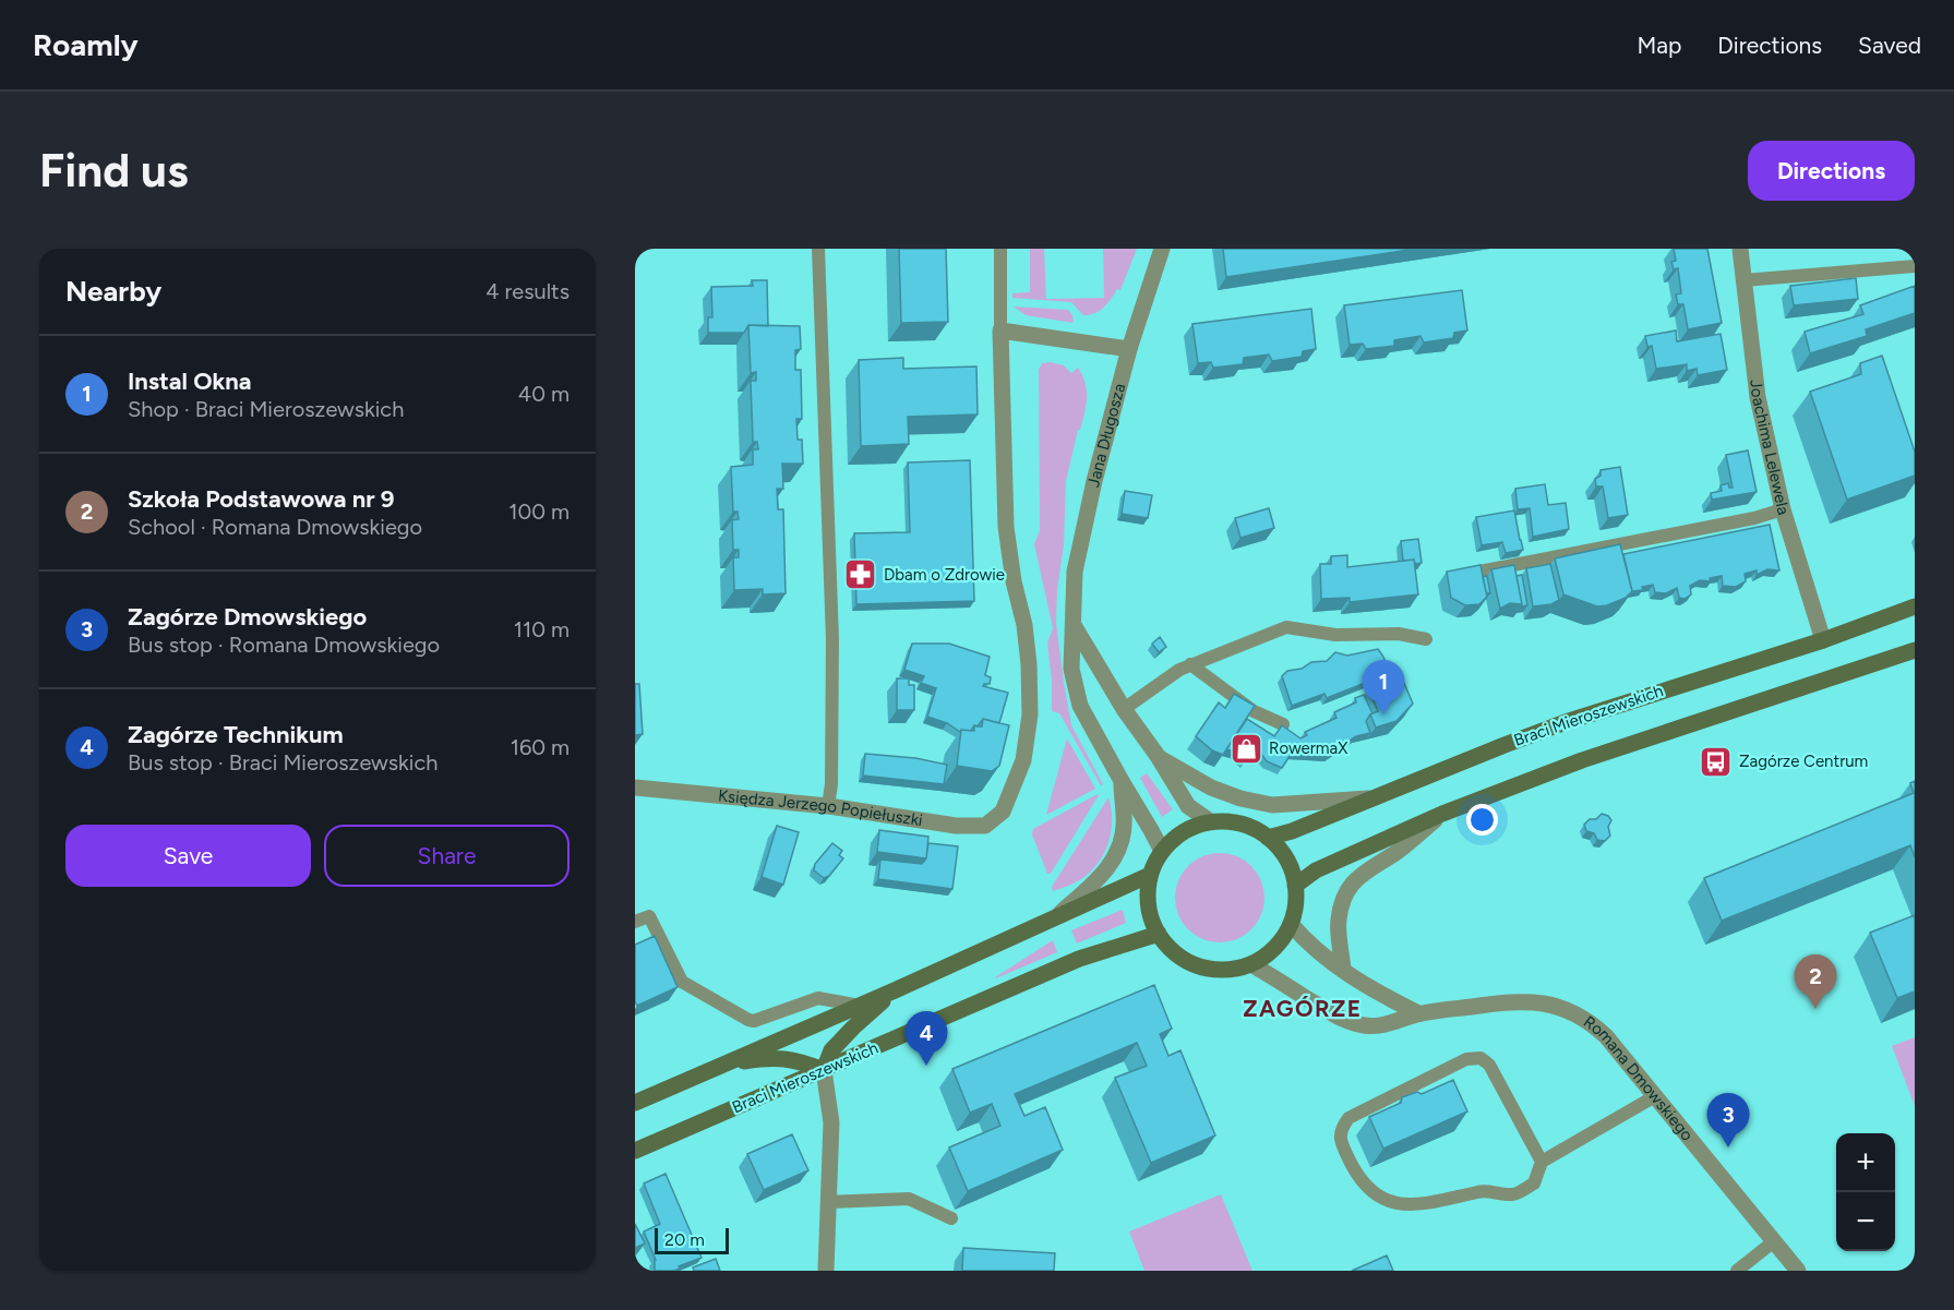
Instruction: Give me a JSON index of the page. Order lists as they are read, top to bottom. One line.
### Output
{"streets":{"main road":["Braci Mieroszewskich"],"street":["Jana Długosza","Joachima Lelewela","Księdza Jerzego Popiełuszki","Romana Dmowskiego"]},"crossings":[["Jana Długosza","Braci Mieroszewskich"],["Jana Długosza","Romana Dmowskiego"],["Joachima Lelewela","Braci Mieroszewskich"],["Braci Mieroszewskich","Romana Dmowskiego"]],"districts":["ZAGÓRZE"],"places":{"pharmacy":["Dbam o Zdrowie"],"shop":["RowermaX"],"bus stop":["Zagórze Centrum"]},"scale_bar":"20 m","page":{"header":"Roamly","nav":["Map","Directions","Saved"],"buttons":["Directions",["Save","Share"]],"title":"Find us","heading":["Nearby","4 results"],"list":[{"mark":"1","name":"Instal Okna","note":"Shop · Braci Mieroszewskich","value":"40 m"},{"mark":"2","name":"Szkoła Podstawowa nr 9","note":"School · Romana Dmowskiego","value":"100 m"},{"mark":"3","name":"Zagórze Dmowskiego","note":"Bus stop · Romana Dmowskiego","value":"110 m"},{"mark":"4","name":"Zagórze Technikum","note":"Bus stop · Braci Mieroszewskich","value":"160 m"}],"pins":["1","2","4","3"],"map_buttons":["+","−"],"scale":"20 m"}}
